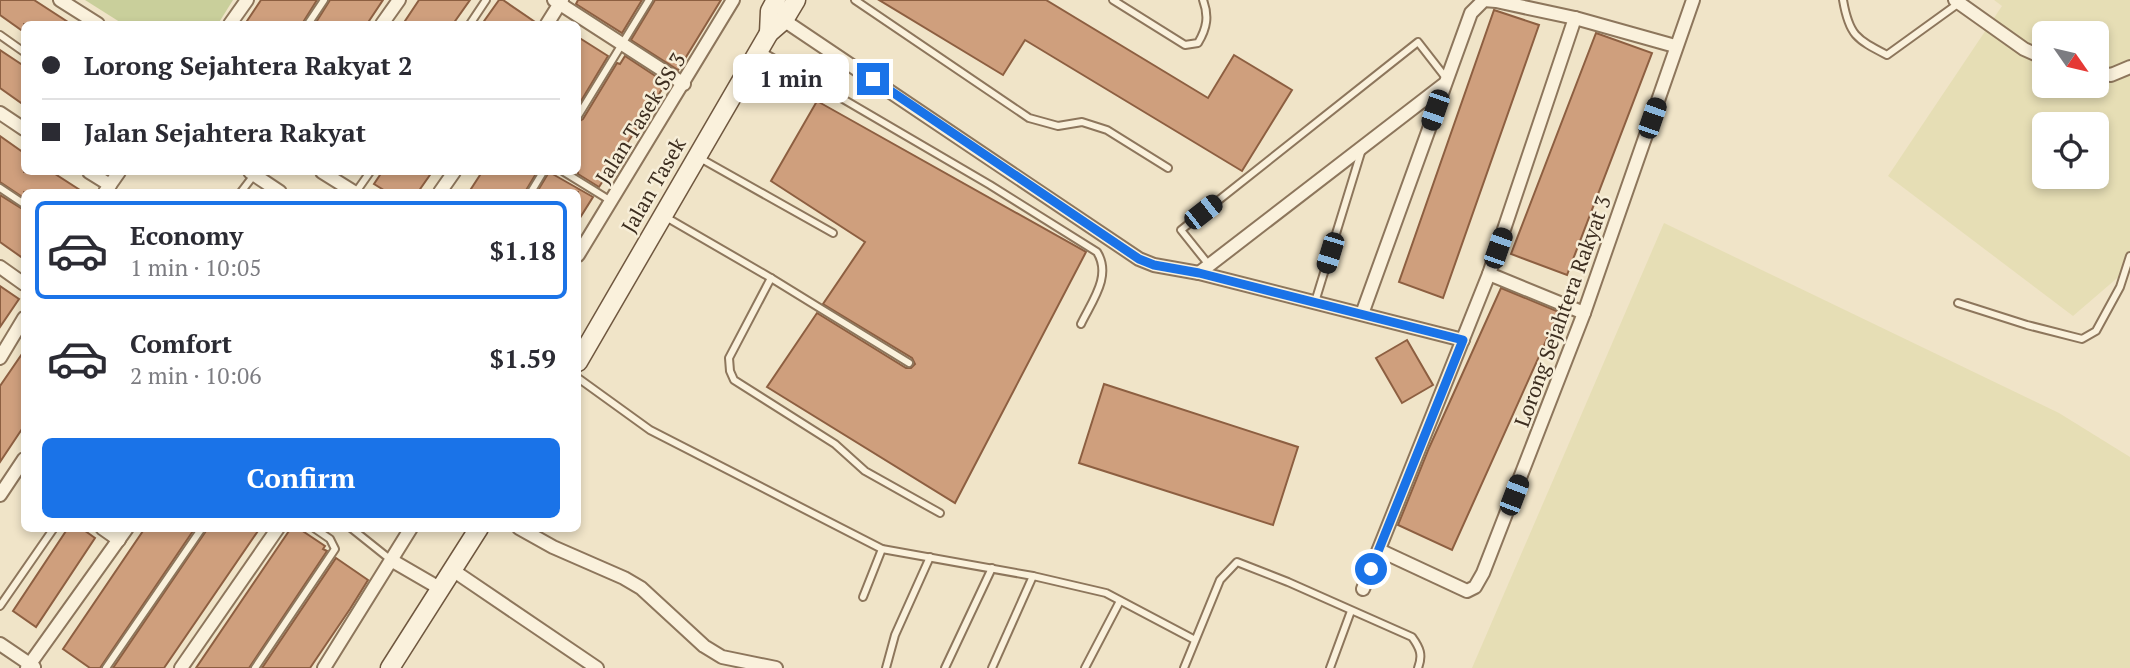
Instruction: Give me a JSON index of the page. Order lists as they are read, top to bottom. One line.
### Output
{"streets":{"main road":["Jalan Tasek"],"street":["Jalan Tasek SS 3","Lorong Sejahtera Rakyat 3"]},"north":"bottom right","page":{"banner":["Lorong Sejahtera Rakyat 2","Jalan Sejahtera Rakyat"],"bubble":"1 min","list":[{"name":"Economy","note":"1 min · 10:05","value":"$1.18"},{"name":"Comfort","note":"2 min · 10:06","value":"$1.59"}],"buttons":"Confirm"}}
